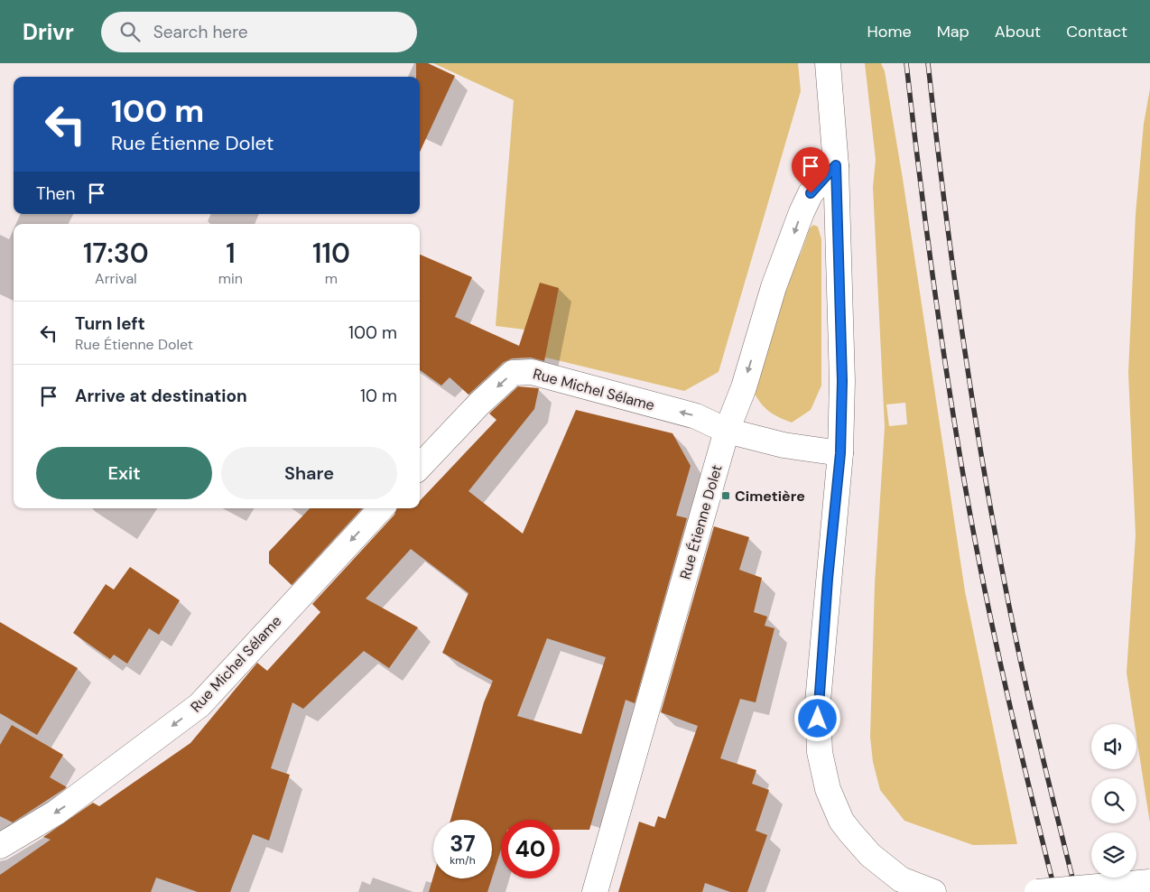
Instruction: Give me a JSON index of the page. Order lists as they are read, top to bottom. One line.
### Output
{"streets":{"street":["Rue Michel Sélame","Rue Étienne Dolet"]},"crossings":[["Rue Michel Sélame","Rue Étienne Dolet"]],"one_way":["Rue Michel Sélame"],"places":{"transit":["Cimetière"]},"page":{"header":"Drivr","search":"Search here","nav":["Home","Map","About","Contact"],"turn":["100 m","Rue Étienne Dolet"],"then":"Then","eta":["17:30","Arrival","1","min","110","m"],"list":[{"name":"Turn left","note":"Rue Étienne Dolet","value":"100 m"},{"name":"Arrive at destination","value":"10 m"}],"buttons":["Exit","Share"],"speed":"37 km/h","limit":"40"}}
